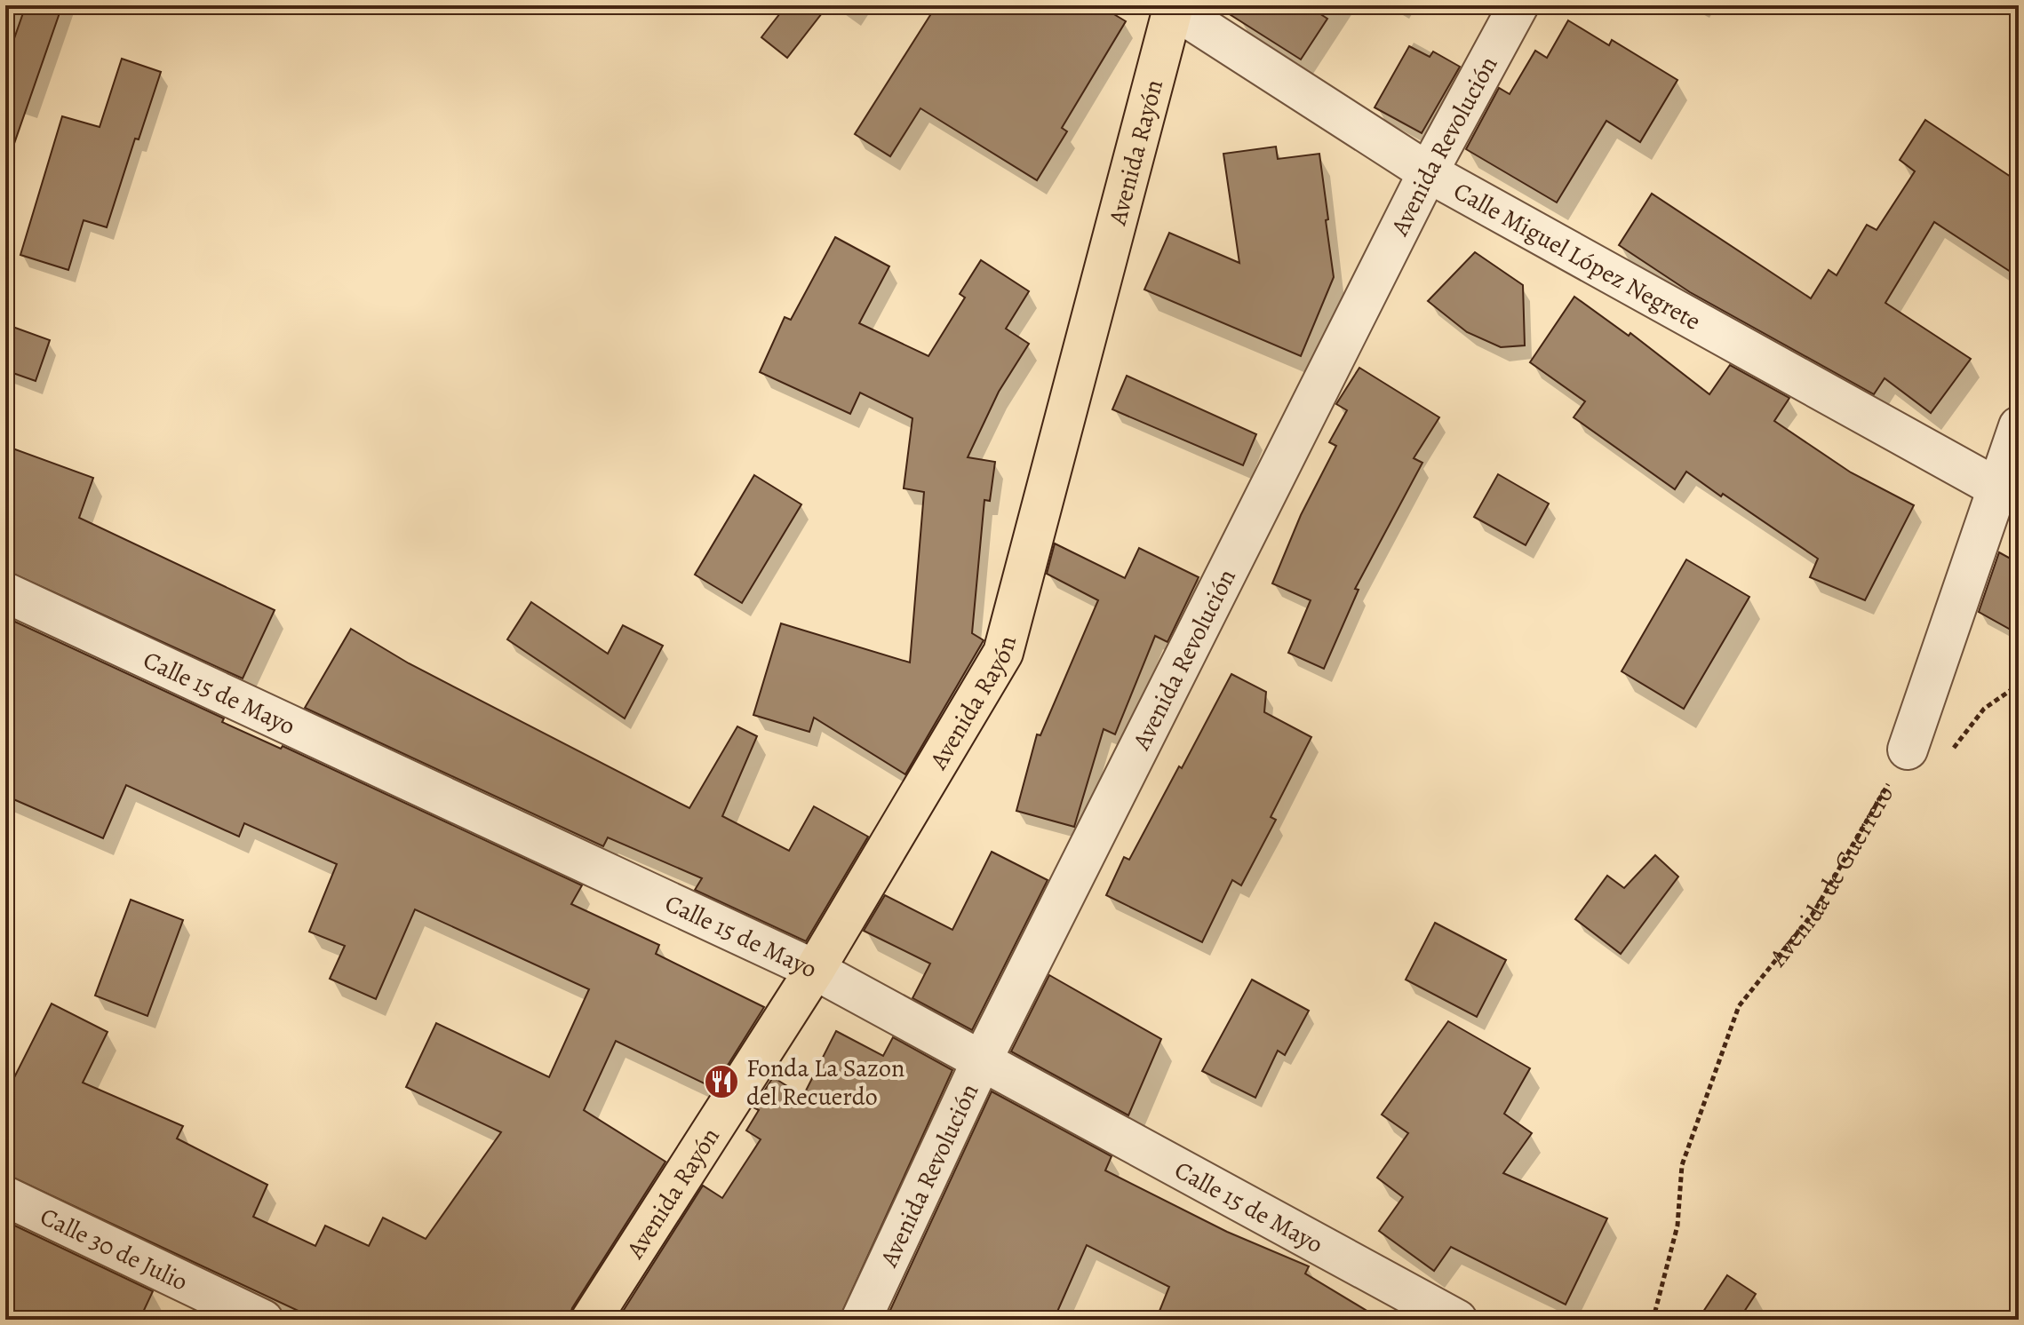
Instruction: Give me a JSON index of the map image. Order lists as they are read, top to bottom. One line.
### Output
{"streets":{"main road":["Avenida Rayón"],"street":["Avenida Revolución","Calle Miguel López Negrete","Calle 15 de Mayo","Calle 30 de Julio"],"path":["Avenida de Guerrero"]},"crossings":[["Avenida Revolución","Calle Miguel López Negrete"],["Avenida Revolución","Calle 15 de Mayo"],["Avenida Rayón","Calle Miguel López Negrete"],["Avenida Rayón","Calle 15 de Mayo"]],"places":{"restaurant":["Fonda La Sazon del Recuerdo"]}}
